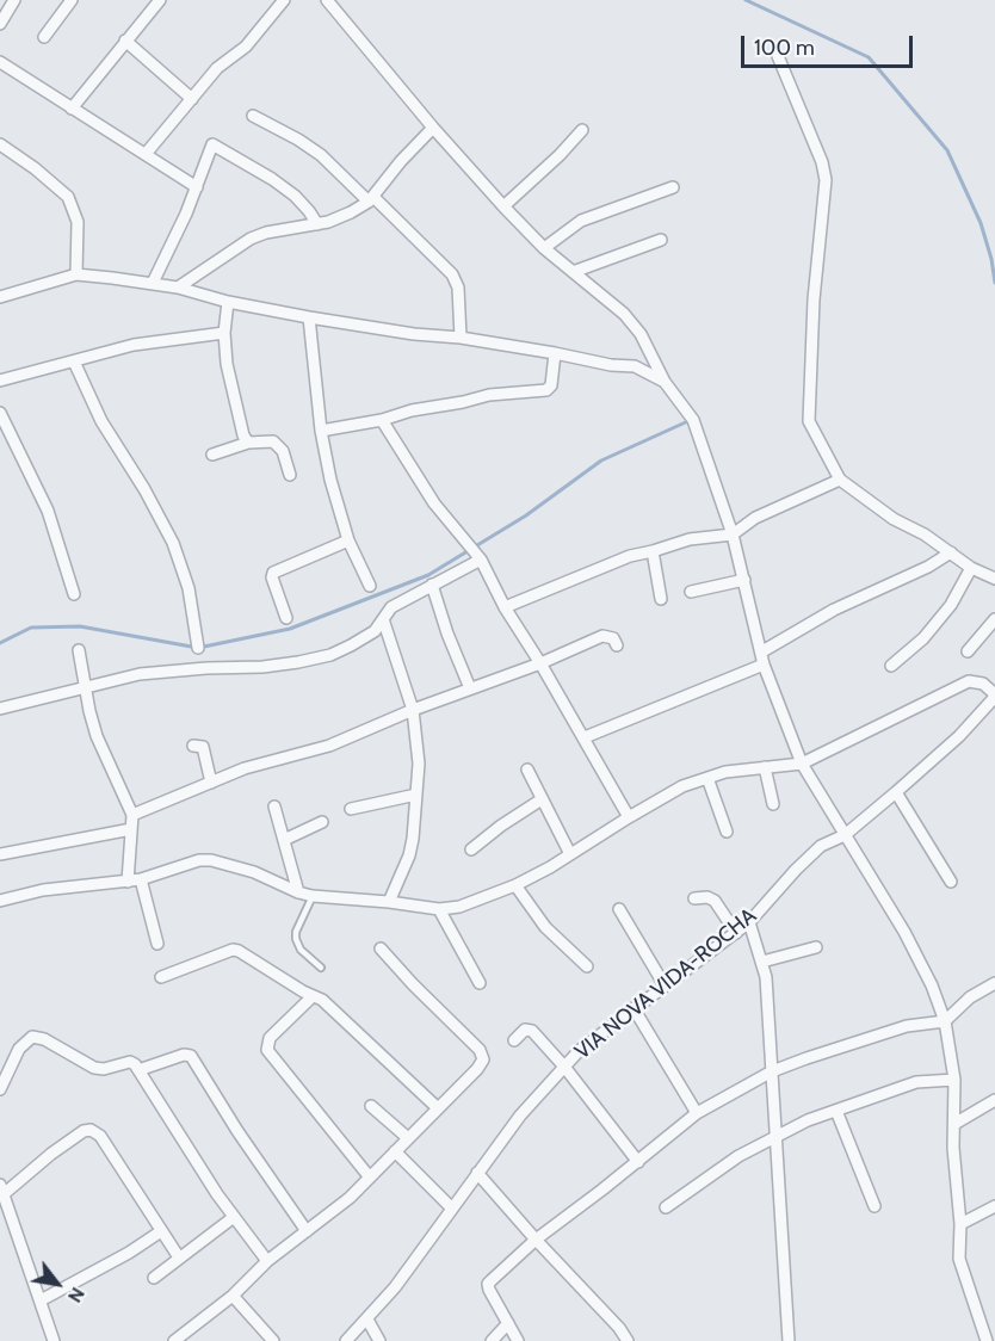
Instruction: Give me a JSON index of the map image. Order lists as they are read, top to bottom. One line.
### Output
{"streets":{"street":["VIA NOVA VIDA-ROCHA"]},"scale_bar":"100 m","north":"bottom right"}
